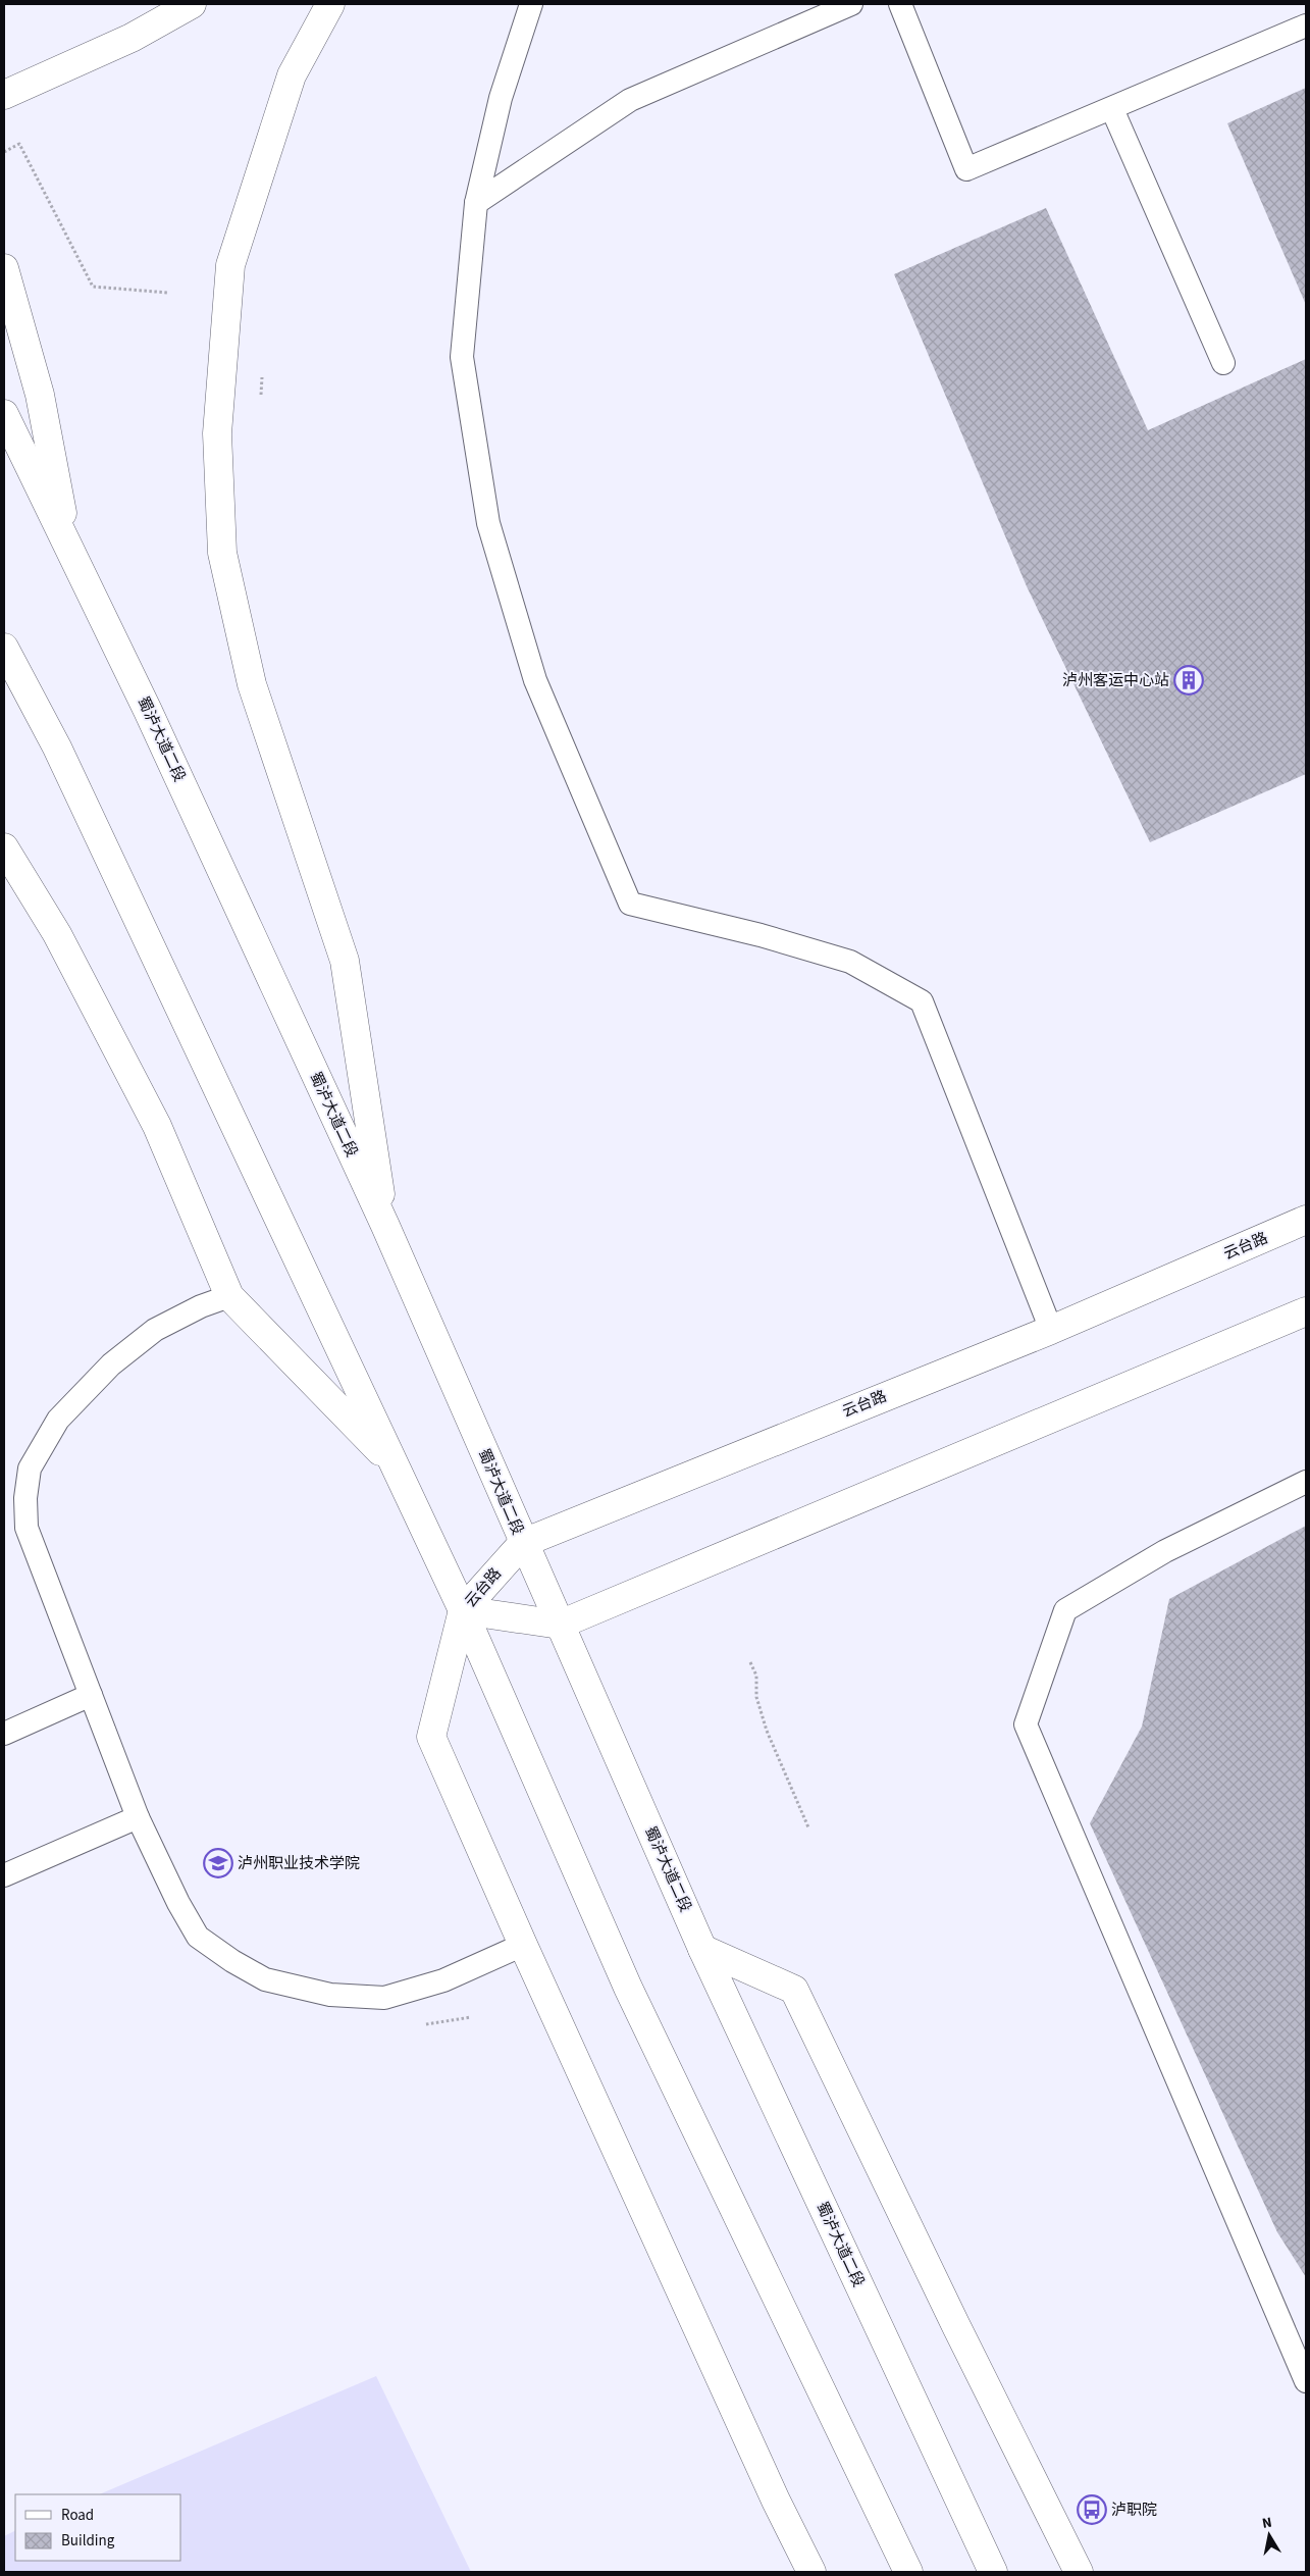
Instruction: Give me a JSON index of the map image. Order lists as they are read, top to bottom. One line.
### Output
{"streets":{"main road":["蜀泸大道二段","云台路"]},"crossings":[["蜀泸大道二段","云台路"]],"places":{"building":["泸州客运中心站"],"school or university":["泸州职业技术学院"],"bus stop":["泸职院"]},"legend":["Road","Building"],"north":"top"}
